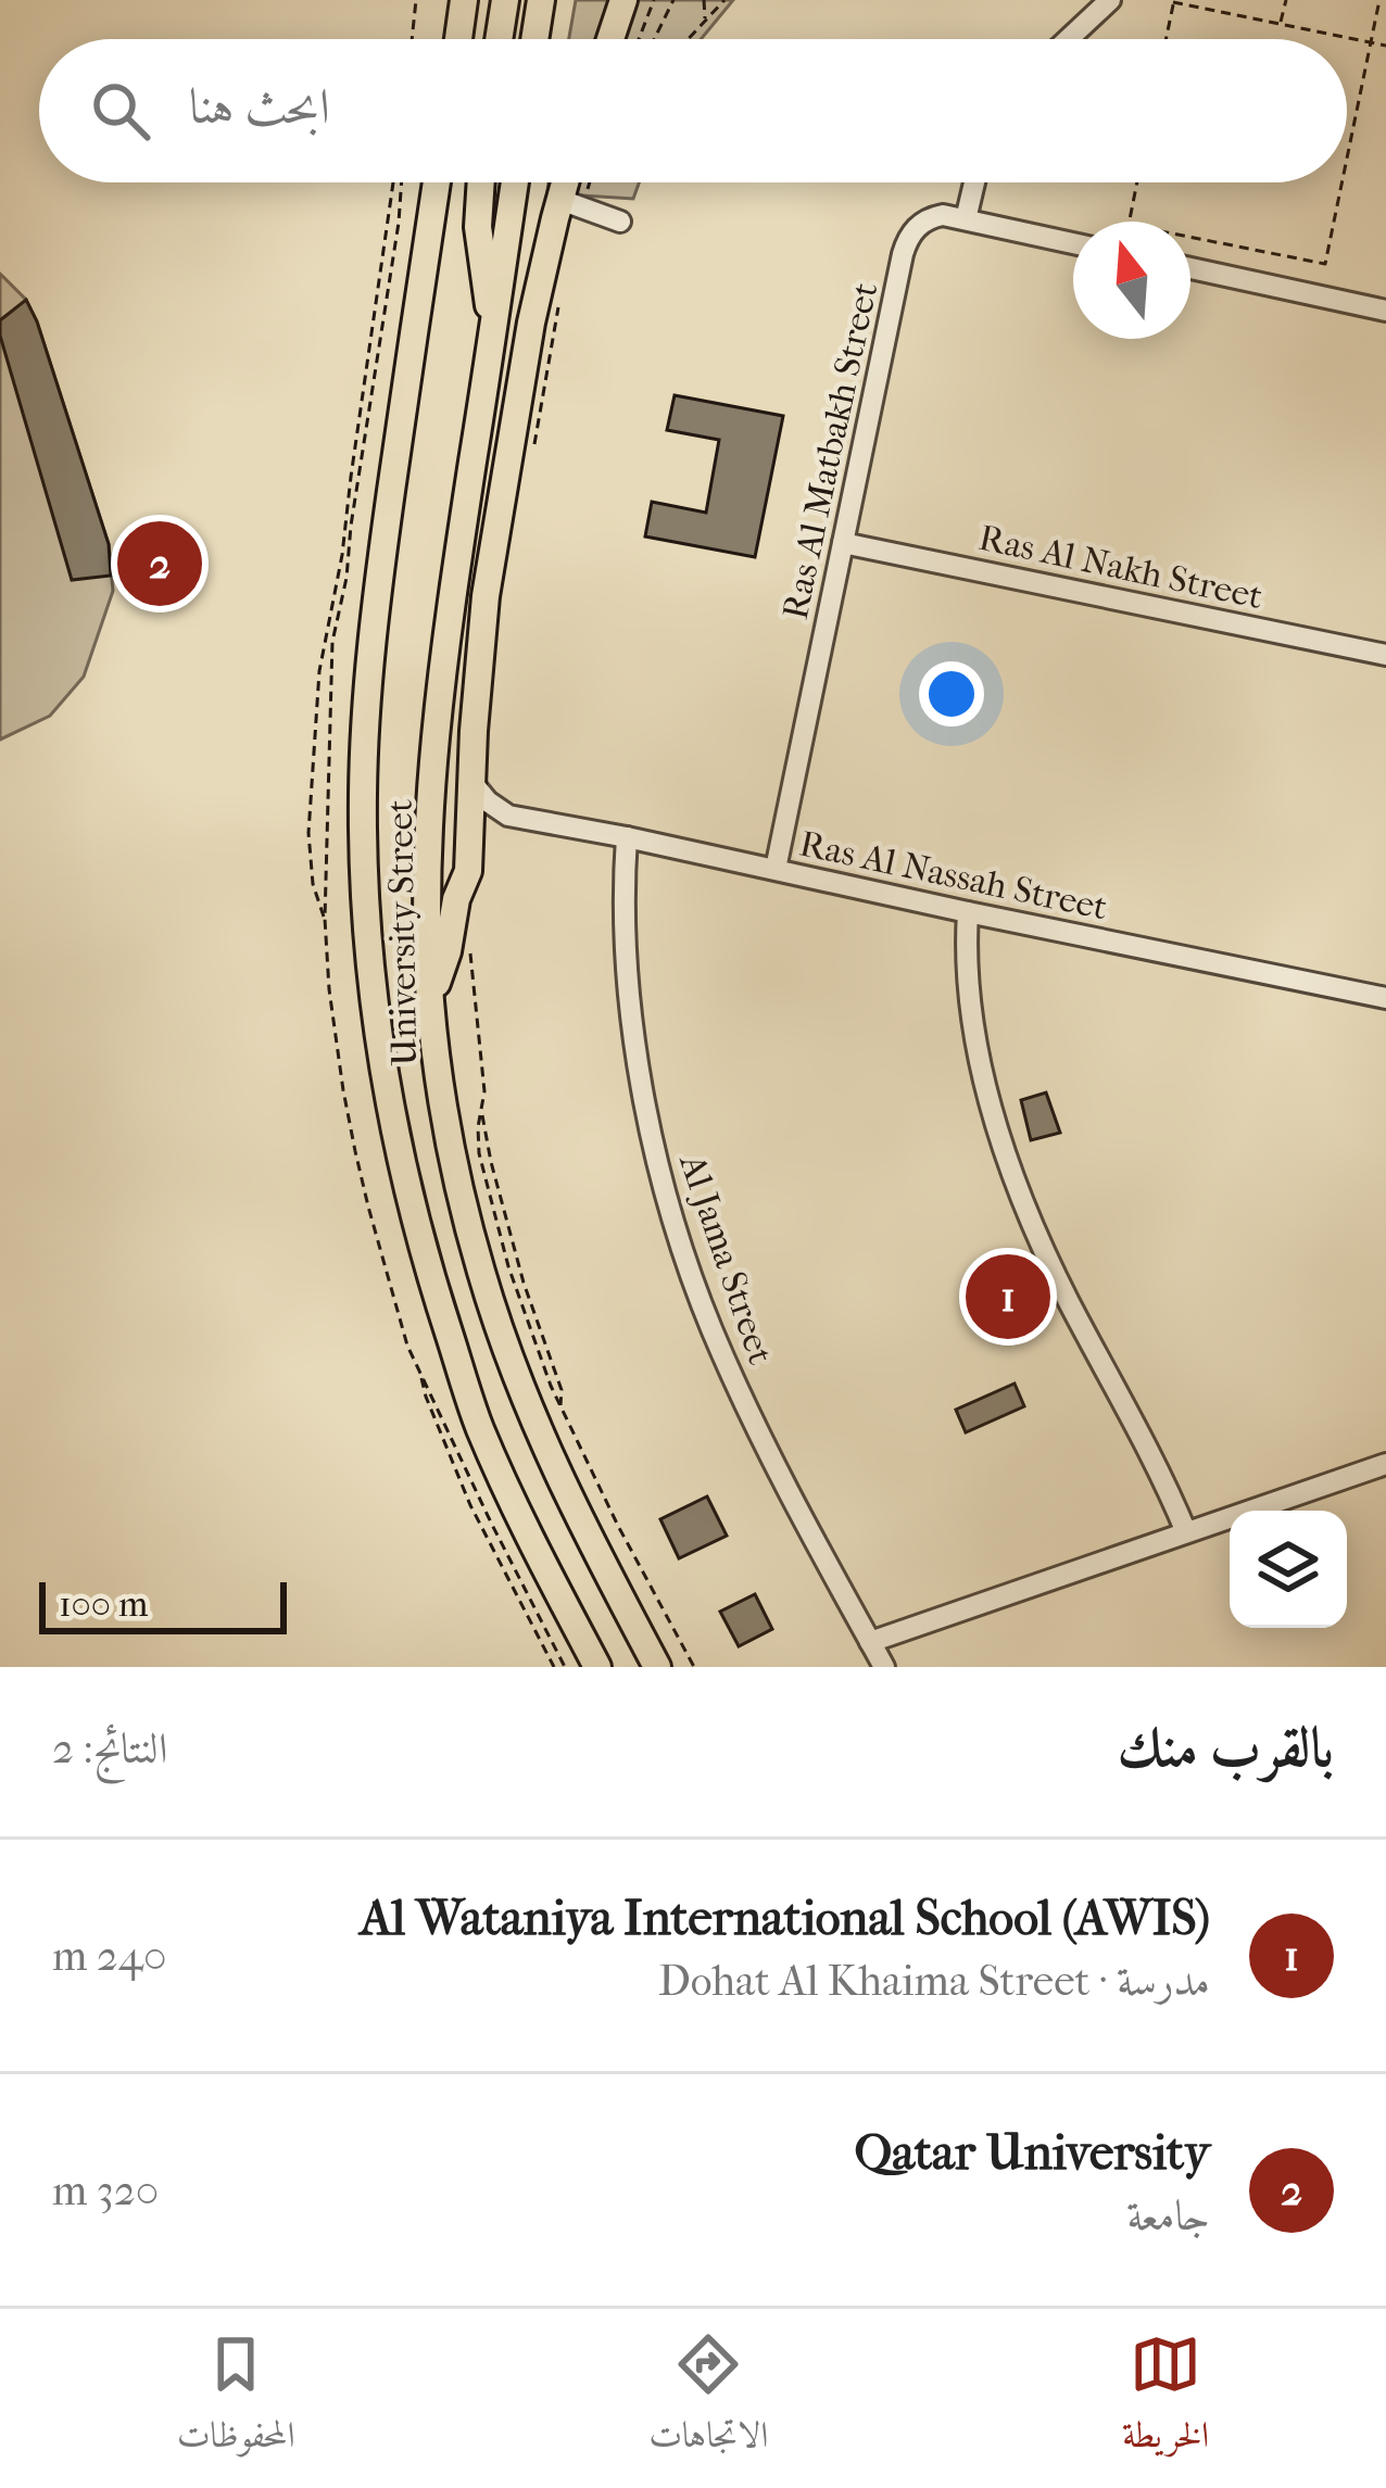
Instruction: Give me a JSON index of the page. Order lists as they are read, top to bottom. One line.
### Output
{"streets":{"main road":["University Street"],"street":["Ras Al Matbakh Street","Ras Al Nakh Street","Ras Al Nassah Street","Al Jama Street"]},"crossings":[["Ras Al Matbakh Street","Ras Al Nakh Street"],["Ras Al Matbakh Street","Ras Al Nassah Street"],["Ras Al Nassah Street","Al Jama Street"]],"scale_bar":"100 m","north":"top","page":{"search":"ابحث هنا","pins":["2","1"],"scale":"100 m","heading":["بالقرب منك","النتائج: 2"],"list":[{"mark":"1","name":"Al Wataniya International School (AWIS)","note":"مدرسة · Dohat Al Khaima Street","value":"240 m"},{"mark":"2","name":"Qatar University","note":"جامعة","value":"320 m"}],"nav":["الخريطة","الاتجاهات","المحفوظات"]}}
